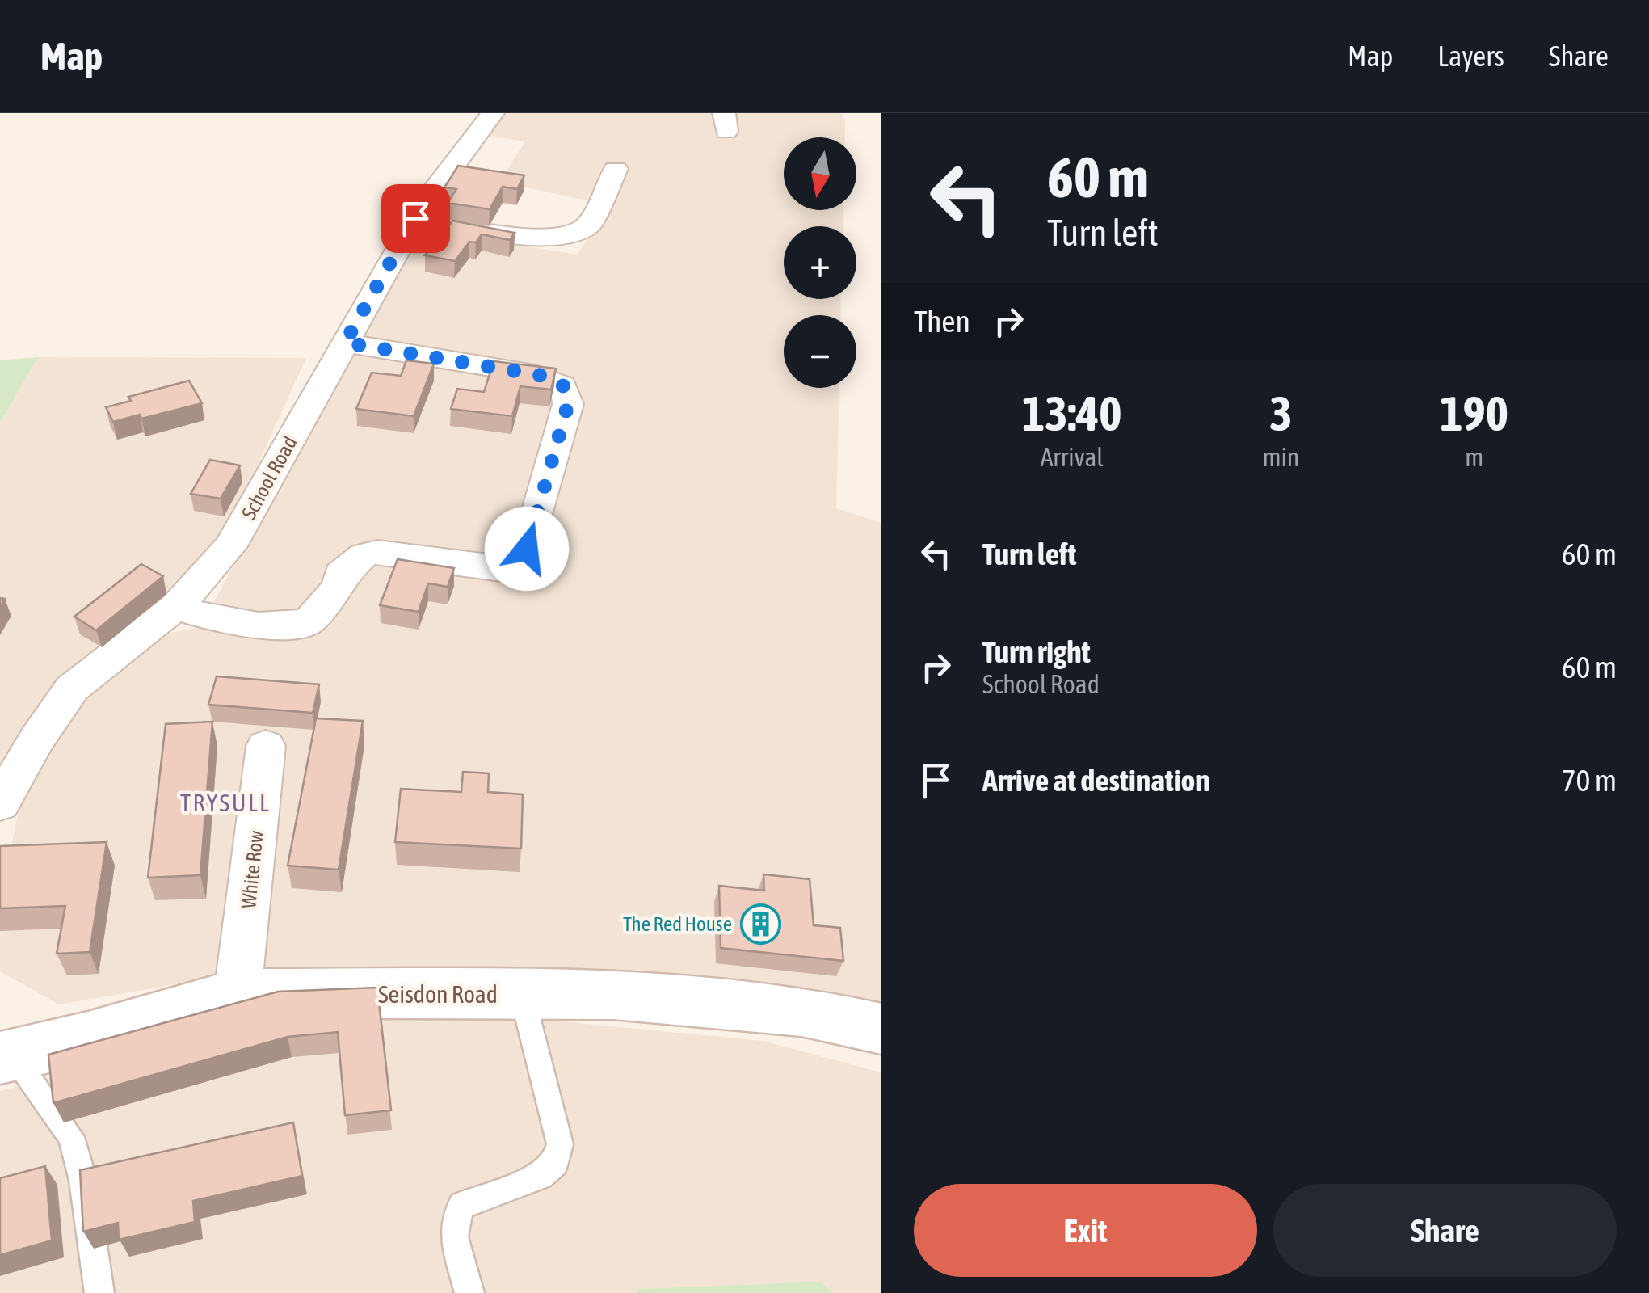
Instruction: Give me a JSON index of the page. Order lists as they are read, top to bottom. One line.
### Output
{"streets":{"street":["School Road","White Row","Seisdon Road"]},"crossings":[["White Row","Seisdon Road"]],"districts":["TRYSULL"],"places":{"building":["The Red House"]},"north":"bottom","page":{"header":"Map","nav":["Map","Layers","Share"],"turn":["60 m","Turn left"],"map_buttons":["+","−"],"then":"Then","eta":["13:40","Arrival","3","min","190","m"],"list":[{"name":"Turn left","value":"60 m"},{"name":"Turn right","note":"School Road","value":"60 m"},{"name":"Arrive at destination","value":"70 m"}],"buttons":["Exit","Share"]}}
